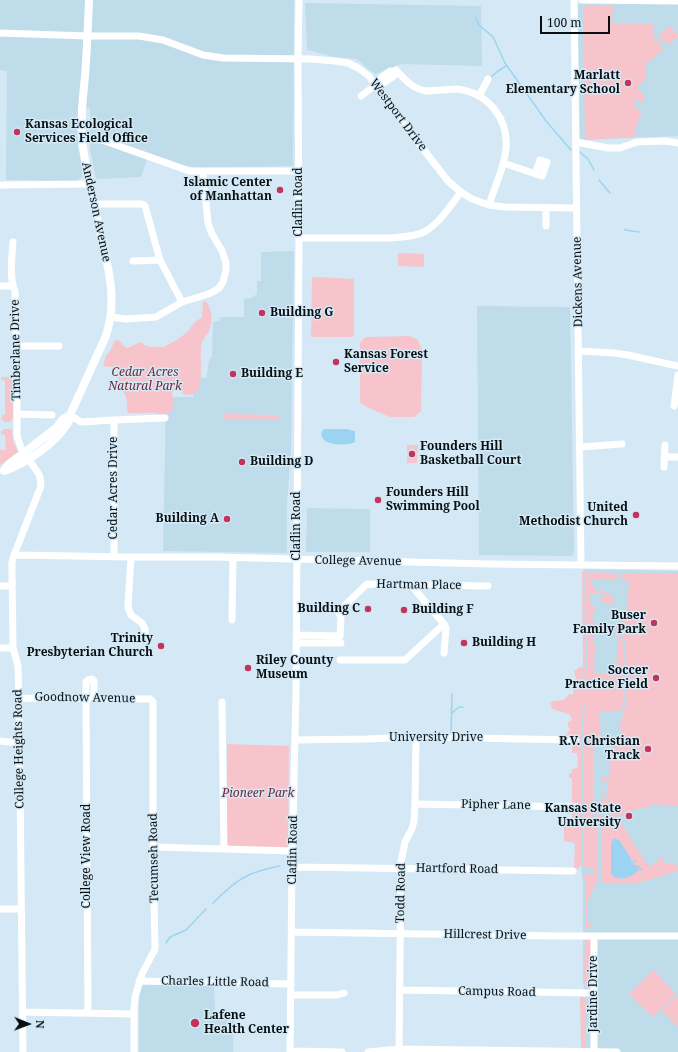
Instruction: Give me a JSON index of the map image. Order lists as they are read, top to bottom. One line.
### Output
{"streets":{"main road":["Anderson Avenue"],"street":["Westport Drive","Claflin Road","Dickens Avenue","Timberlane Drive","Cedar Acres Drive","College Avenue","Hartman Place","Goodnow Avenue","University Drive","College Heights Road","Pipher Lane","College View Road","Tecumseh Road","Hartford Road","Todd Road","Hillcrest Drive","Charles Little Road","Campus Road","Jardine Drive"]},"crossings":[["Westport Drive","Claflin Road"],["Westport Drive","Anderson Avenue"],["Westport Drive","Dickens Avenue"],["Claflin Road","College Avenue"],["Claflin Road","Hartman Place"],["Claflin Road","University Drive"],["Claflin Road","Hartford Road"],["Claflin Road","Hillcrest Drive"],["Claflin Road","Charles Little Road"],["Anderson Avenue","Timberlane Drive"],["Anderson Avenue","College Heights Road"],["Dickens Avenue","College Avenue"],["Timberlane Drive","College Heights Road"],["Cedar Acres Drive","College Avenue"],["College Avenue","College Heights Road"],["Goodnow Avenue","College Heights Road"],["Goodnow Avenue","College View Road"],["Goodnow Avenue","Tecumseh Road"],["University Drive","Todd Road"],["Pipher Lane","Todd Road"],["Tecumseh Road","Charles Little Road"],["Hartford Road","Todd Road"],["Todd Road","Hillcrest Drive"],["Todd Road","Campus Road"],["Hillcrest Drive","Jardine Drive"],["Campus Road","Jardine Drive"]],"parks":["Cedar Acres Natural Park","Pioneer Park"],"places":["Marlatt Elementary School","Kansas Ecological Services Field Office","Islamic Center of Manhattan","Building G","Kansas Forest Service","Building E","Founders Hill Basketball Court","Building D","Founders Hill Swimming Pool","United Methodist Church","Building A","Building C","Building F","Buser Family Park","Building H","Trinity Presbyterian Church","Riley County Museum","Soccer Practice Field","R.V. Christian Track","Kansas State University","Lafene Health Center"],"scale_bar":"100 m","north":"right"}
